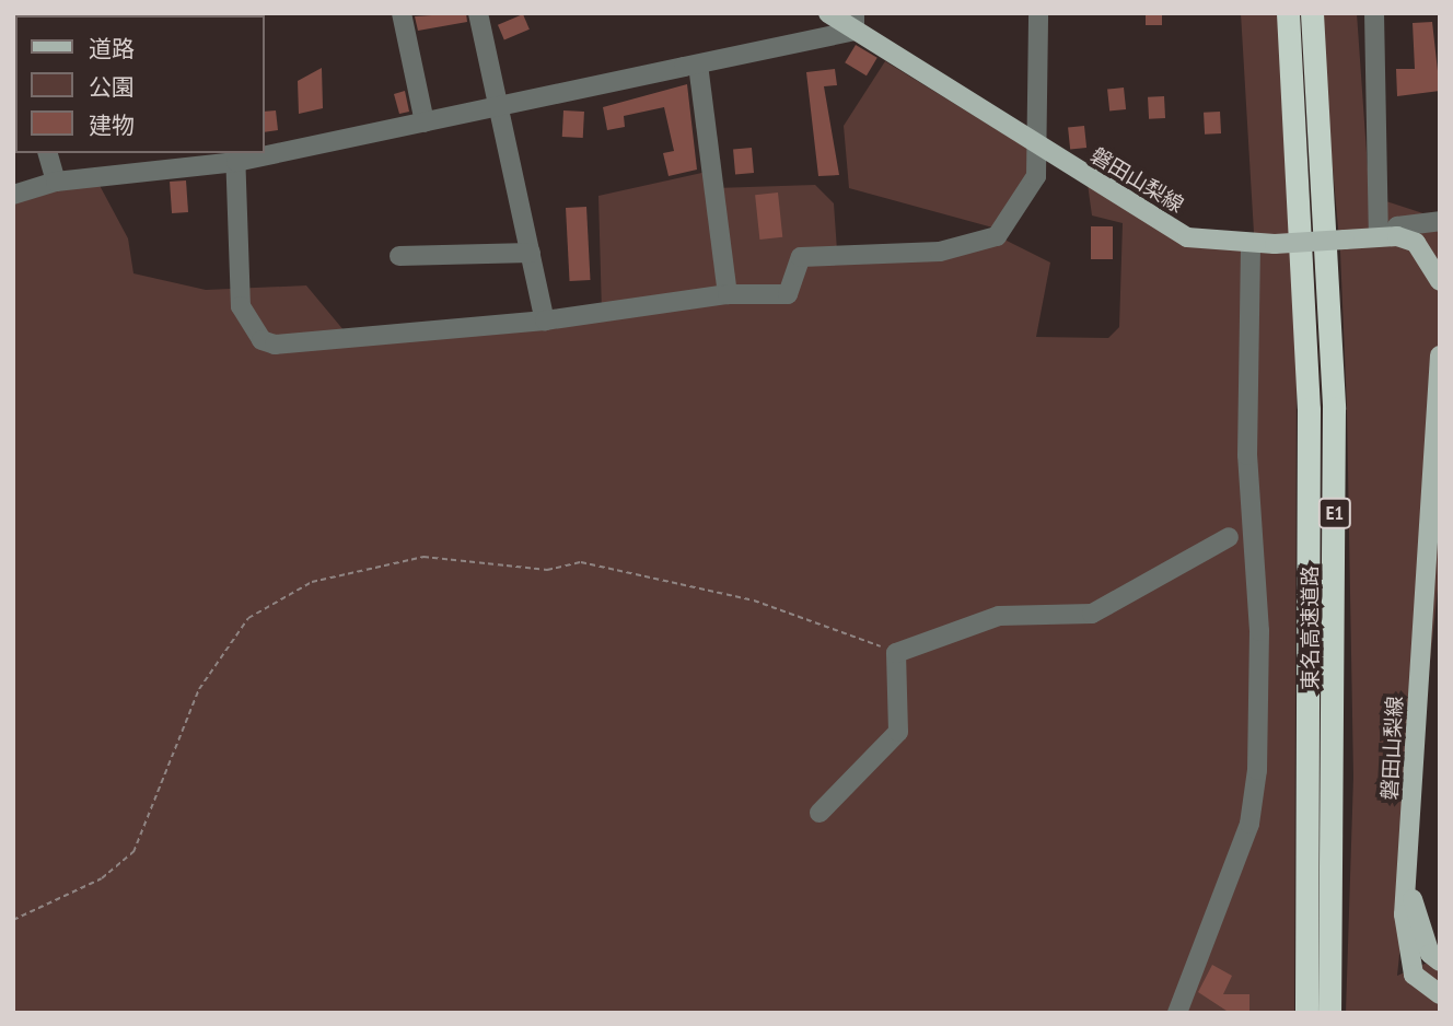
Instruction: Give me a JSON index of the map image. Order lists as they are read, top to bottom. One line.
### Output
{"streets":{"highway":["E1","東名高速道路"],"main road":["磐田山梨線"]},"legend":["道路","公園","建物"]}
